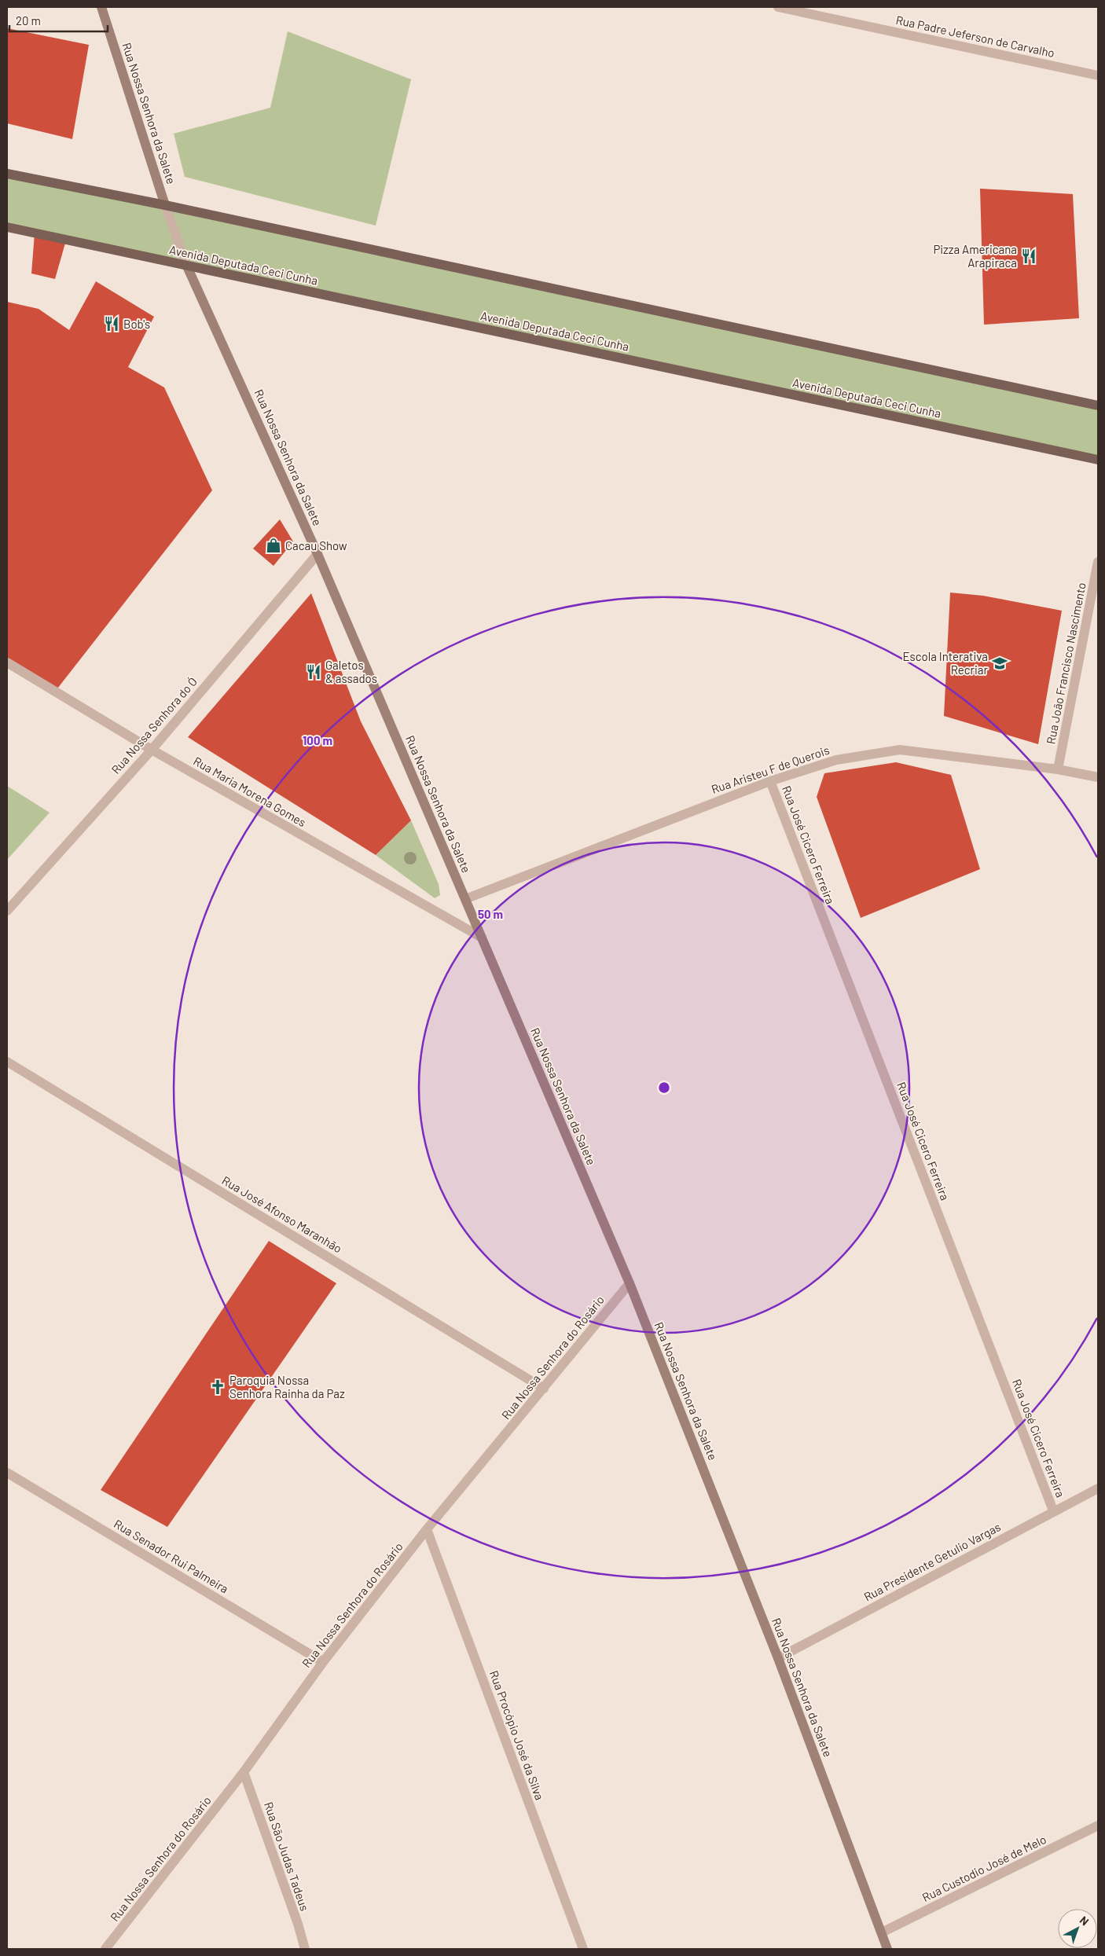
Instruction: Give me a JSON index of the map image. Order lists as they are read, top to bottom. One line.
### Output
{"streets":{"main road":["Avenida Deputada Ceci Cunha"],"street":["Rua Padre Jeferson de Carvalho","Rua Nossa Senhora da Salete","Rua João Francisco Nascimento","Rua Nossa Senhora do Ó","Rua Aristeu F de Querois","Rua Maria Morena Gomes","Rua José Cicero Ferreira","Rua José Afonso Maranhão","Rua Nossa Senhora do Rosário","Rua Senador Rui Palmeira","Rua Presidente Getulio Vargas","Rua Procópio José da Silva","Rua São Judas Tadeus","Rua Custodio José de Melo"]},"crossings":[["Rua Nossa Senhora da Salete","Avenida Deputada Ceci Cunha"],["Rua Nossa Senhora da Salete","Rua Nossa Senhora do Ó"],["Rua Nossa Senhora da Salete","Rua Aristeu F de Querois"],["Rua Nossa Senhora da Salete","Rua Maria Morena Gomes"],["Rua Nossa Senhora da Salete","Rua Nossa Senhora do Rosário"],["Rua Nossa Senhora da Salete","Rua Presidente Getulio Vargas"],["Rua Nossa Senhora da Salete","Rua Custodio José de Melo"],["Rua João Francisco Nascimento","Rua Aristeu F de Querois"],["Rua Nossa Senhora do Ó","Rua Maria Morena Gomes"],["Rua Aristeu F de Querois","Rua José Cicero Ferreira"],["Rua José Cicero Ferreira","Rua Presidente Getulio Vargas"],["Rua José Afonso Maranhão","Rua Nossa Senhora do Rosário"],["Rua Nossa Senhora do Rosário","Rua Senador Rui Palmeira"],["Rua Nossa Senhora do Rosário","Rua Procópio José da Silva"],["Rua Nossa Senhora do Rosário","Rua São Judas Tadeus"]],"places":{"restaurant":["Pizza Americana Arapiraca","Bob's","Galetos & assados"],"shop":["Cacau Show"],"school or university":["Escola Interativa Recriar"],"church":["Paroquia Nossa Senhora Rainha da Paz"]},"scale_bar":"20 m","north":"top right","rings":["100 m","50 m"]}
